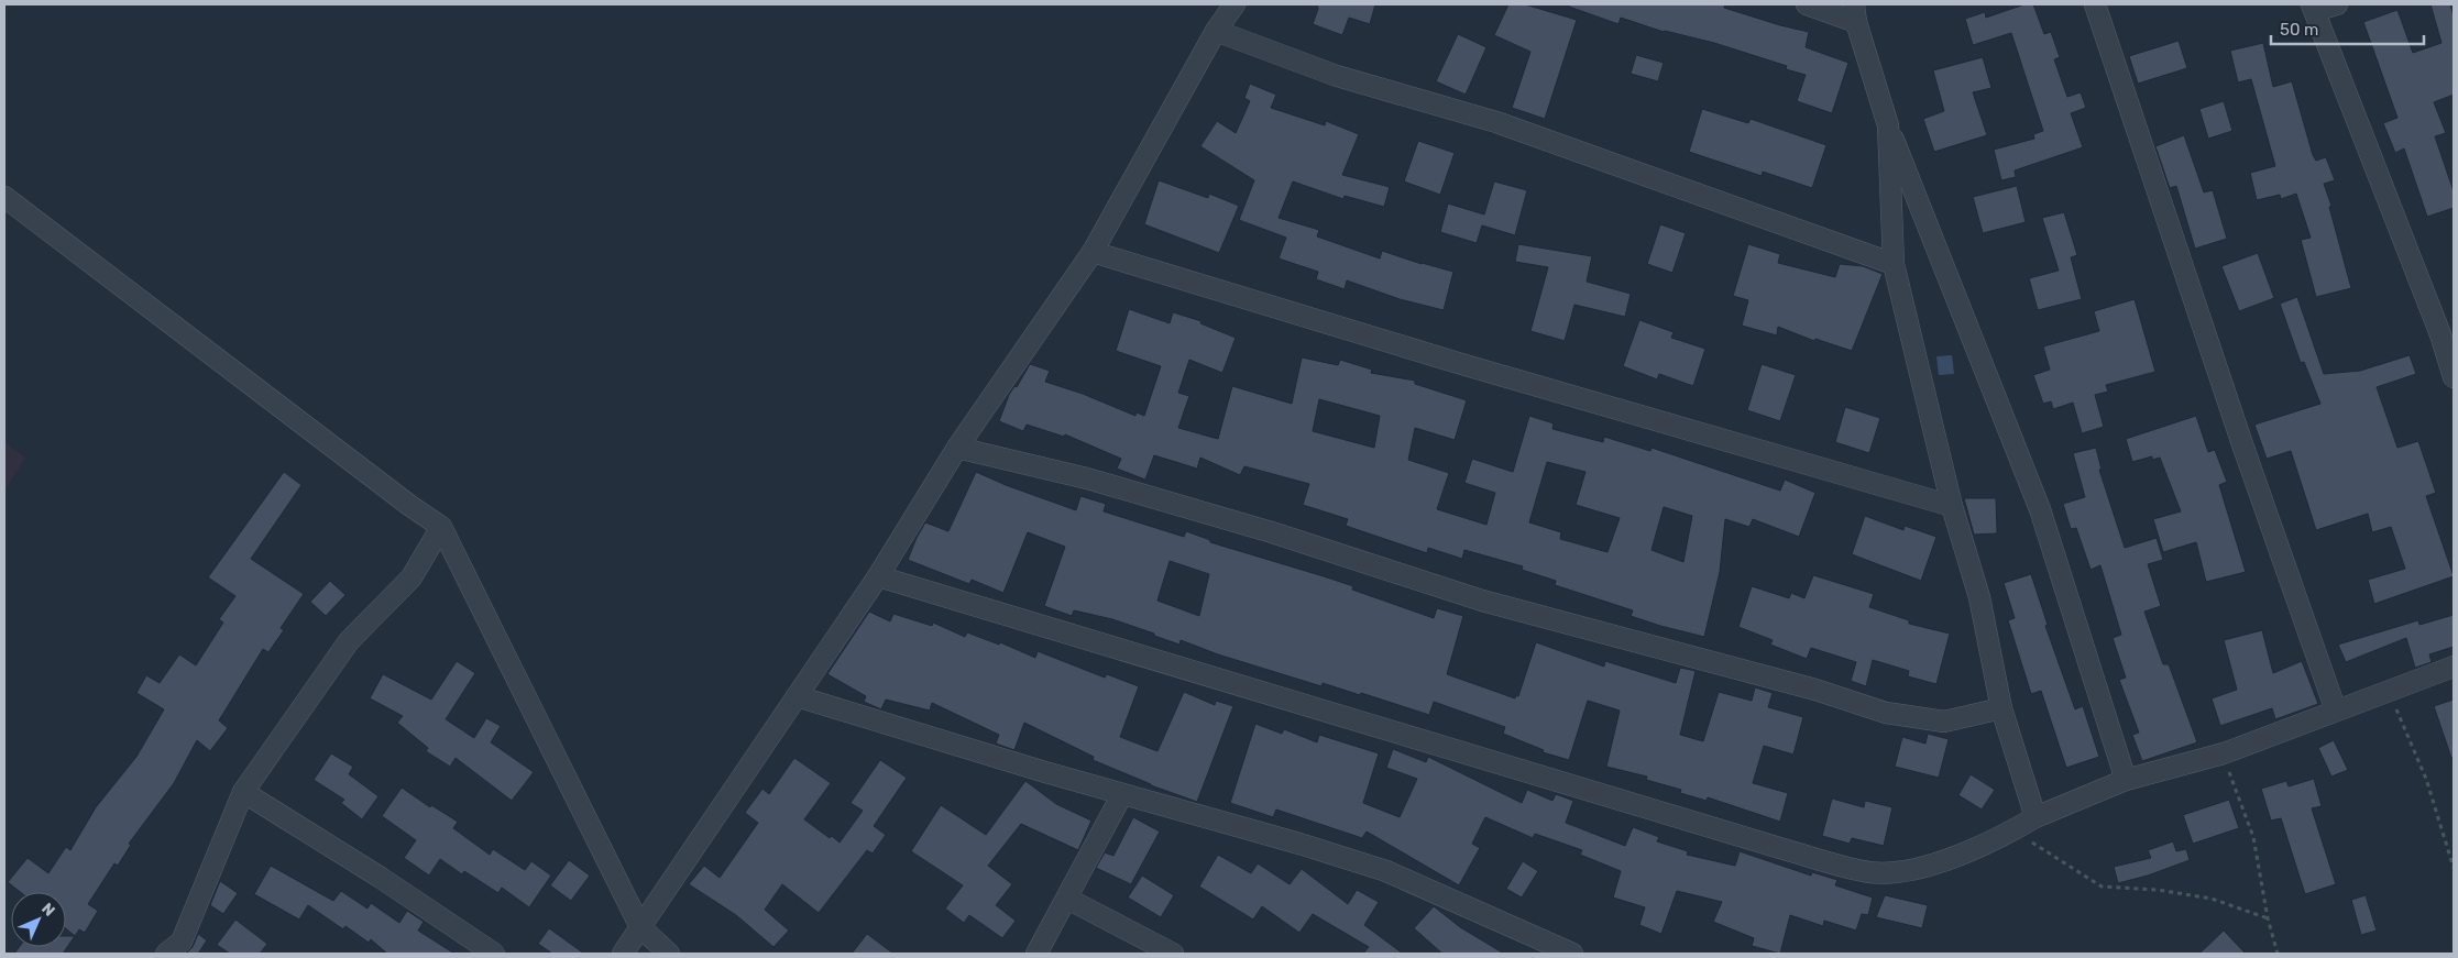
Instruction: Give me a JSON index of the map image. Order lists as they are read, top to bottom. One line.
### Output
{"scale_bar":"50 m","north":"top right"}
